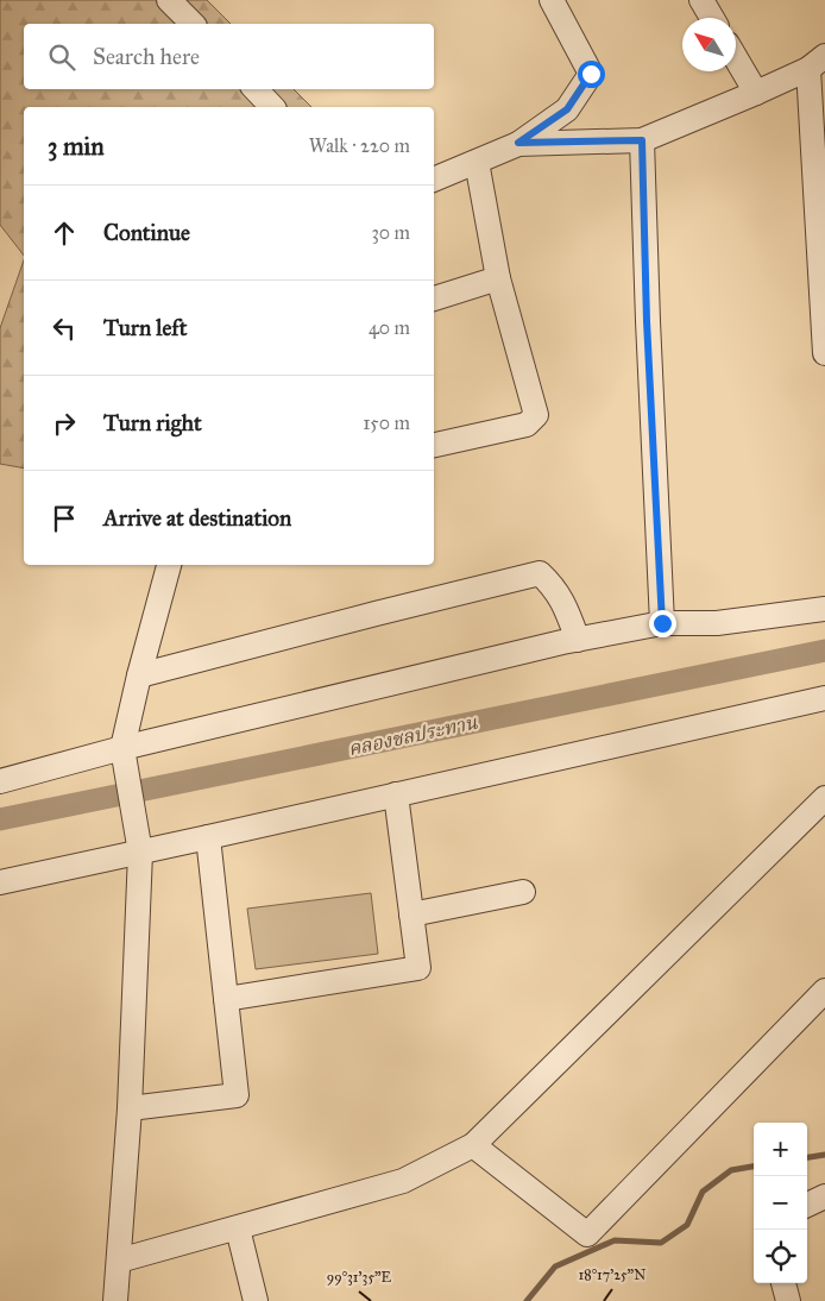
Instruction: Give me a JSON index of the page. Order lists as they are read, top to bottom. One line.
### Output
{"water":["คลองชลประทาน"],"north":"top left","page":{"search":"Search here","heading":["3 min","Walk · 220 m"],"list":[["Continue","30 m"],["Turn left","40 m"],["Turn right","150 m"],"Arrive at destination"],"map_buttons":["+","−"]},"coordinates":["18°17'25\"N","99°31'35\"E"]}
